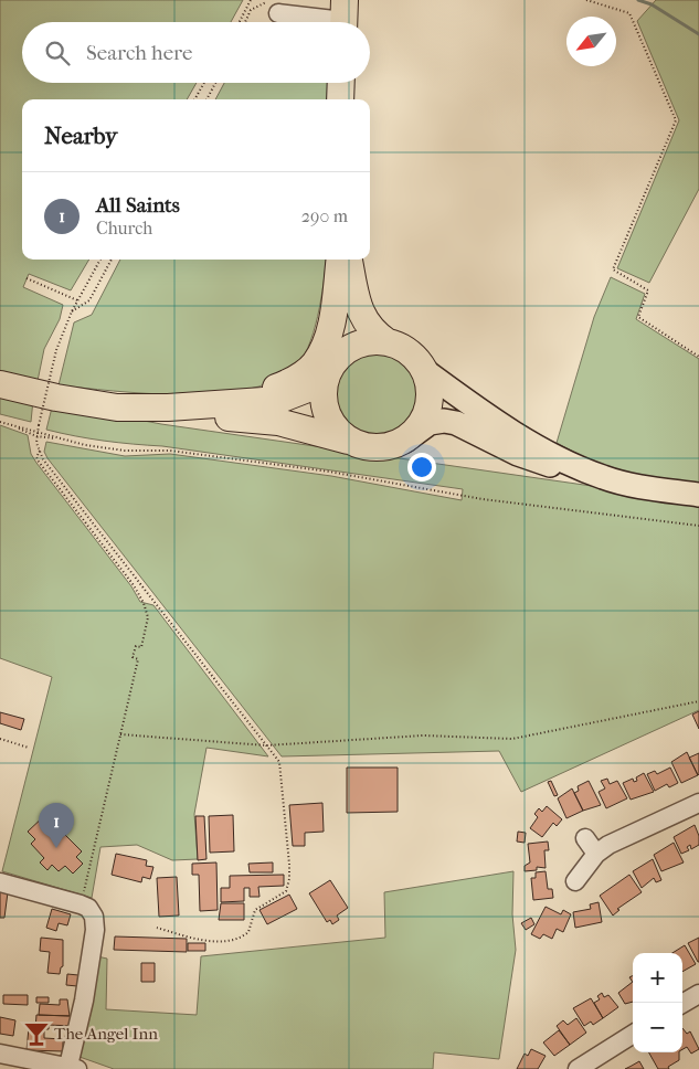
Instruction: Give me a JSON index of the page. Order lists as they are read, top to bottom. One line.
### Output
{"places":{"bar":["The Angel Inn"]},"north":"bottom left","page":{"search":"Search here","heading":"Nearby","list":[{"mark":"1","name":"All Saints","note":"Church","value":"290 m"}],"pins":"1","map_buttons":["+","−"]}}
